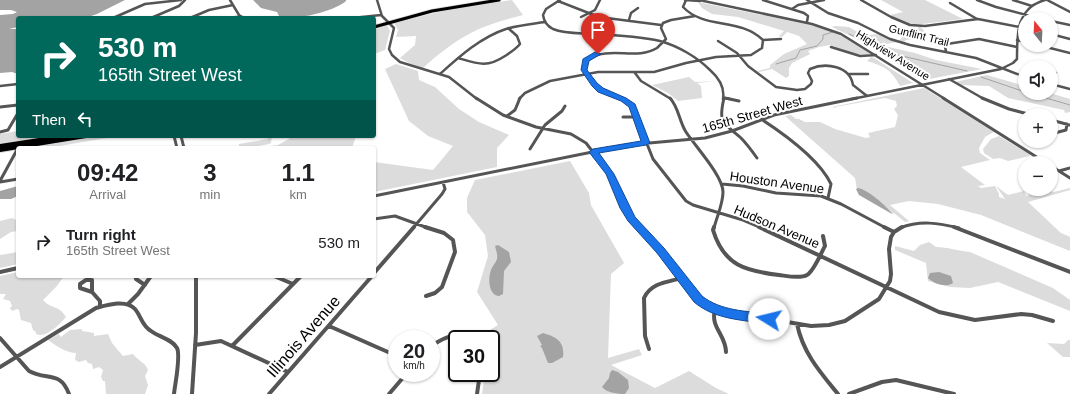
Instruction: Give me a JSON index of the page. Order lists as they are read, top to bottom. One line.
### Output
{"streets":{"street":["Gunflint Trail","Highview Avenue","165th Street West","Houston Avenue","Hudson Avenue","Illinois Avenue"]},"crossings":[["Gunflint Trail","165th Street West"],["Highview Avenue","165th Street West"],["165th Street West","Hudson Avenue"]],"north":"top","page":{"map_buttons":["+","−"],"turn":["530 m","165th Street West"],"then":"Then","eta":["09:42","Arrival","3","min","1.1","km"],"list":[{"name":"Turn right","note":"165th Street West","value":"530 m"}],"speed":"20 km/h","limit":"30"}}
